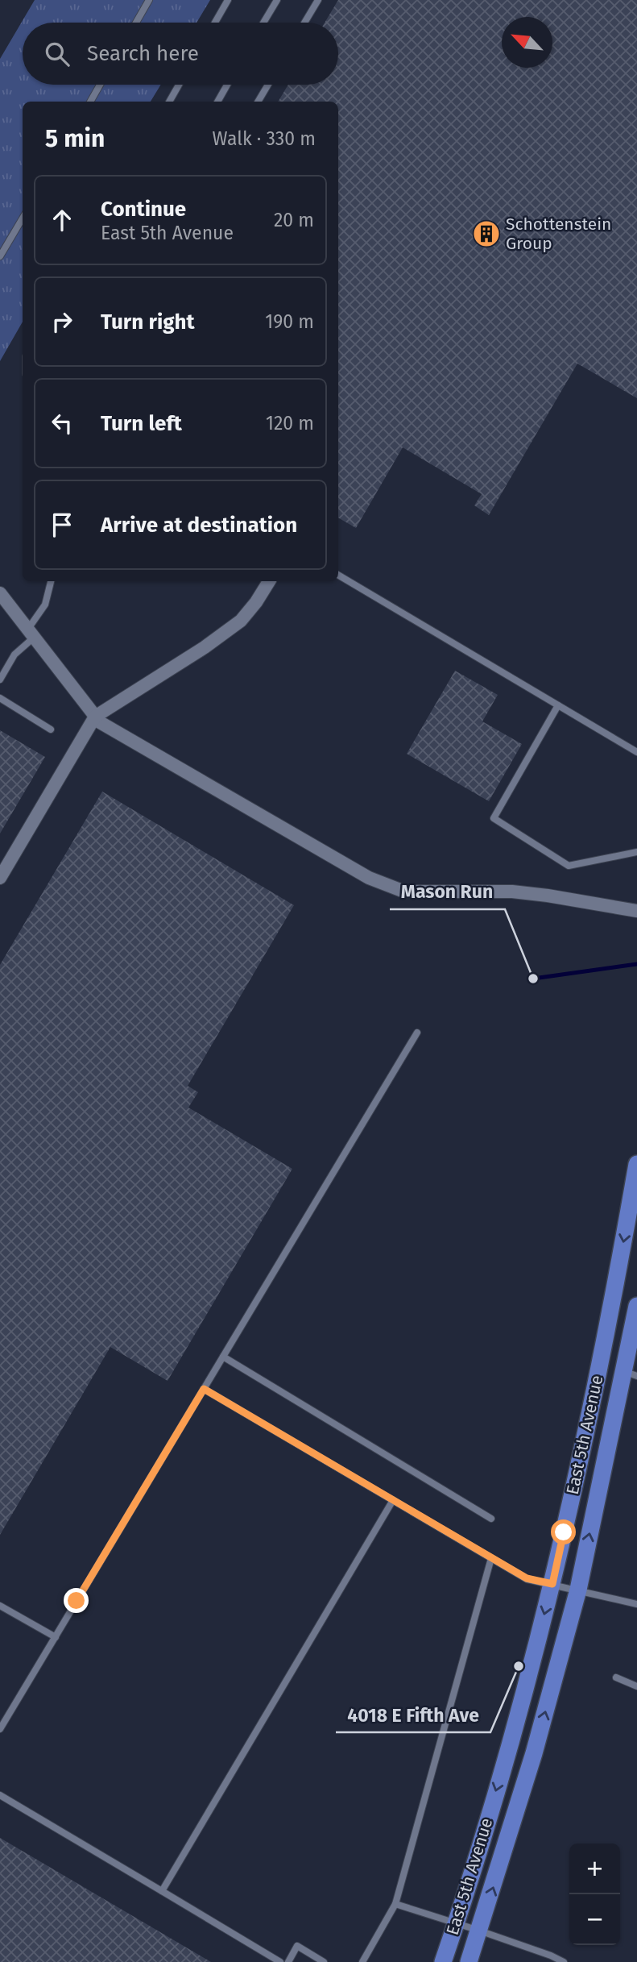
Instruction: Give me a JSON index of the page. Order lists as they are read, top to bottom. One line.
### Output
{"streets":{"main road":["East 5th Avenue"]},"places":{"building":["Schottenstein Group"],"other":["Mason Run","4018 E Fifth Ave"]},"north":"top left","page":{"search":"Search here","heading":["5 min","Walk · 330 m"],"list":[["Continue","East 5th Avenue","20 m"],["Turn right","190 m"],["Turn left","120 m"],"Arrive at destination"],"map_buttons":["+","−"]}}
